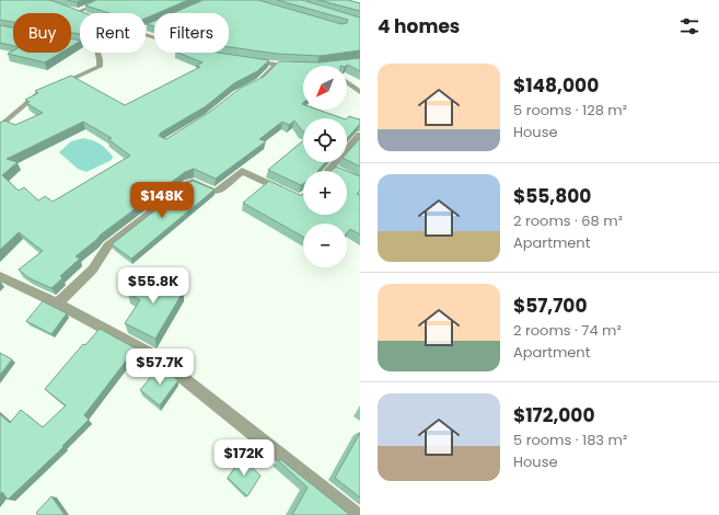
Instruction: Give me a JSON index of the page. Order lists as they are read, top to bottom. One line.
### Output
{"north":"bottom left","page":{"heading":"4 homes","chip":["Buy","Rent","Filters"],"list":[{"name":"$148,000","note":"5 rooms · 128 m² · House"},{"name":"$55,800","note":"2 rooms · 68 m² · Apartment"},{"name":"$57,700","note":"2 rooms · 74 m² · Apartment"},{"name":"$172,000","note":"5 rooms · 183 m² · House"}],"map_buttons":["+","−"],"price":["$148K","$55.8K","$57.7K","$172K"]}}
